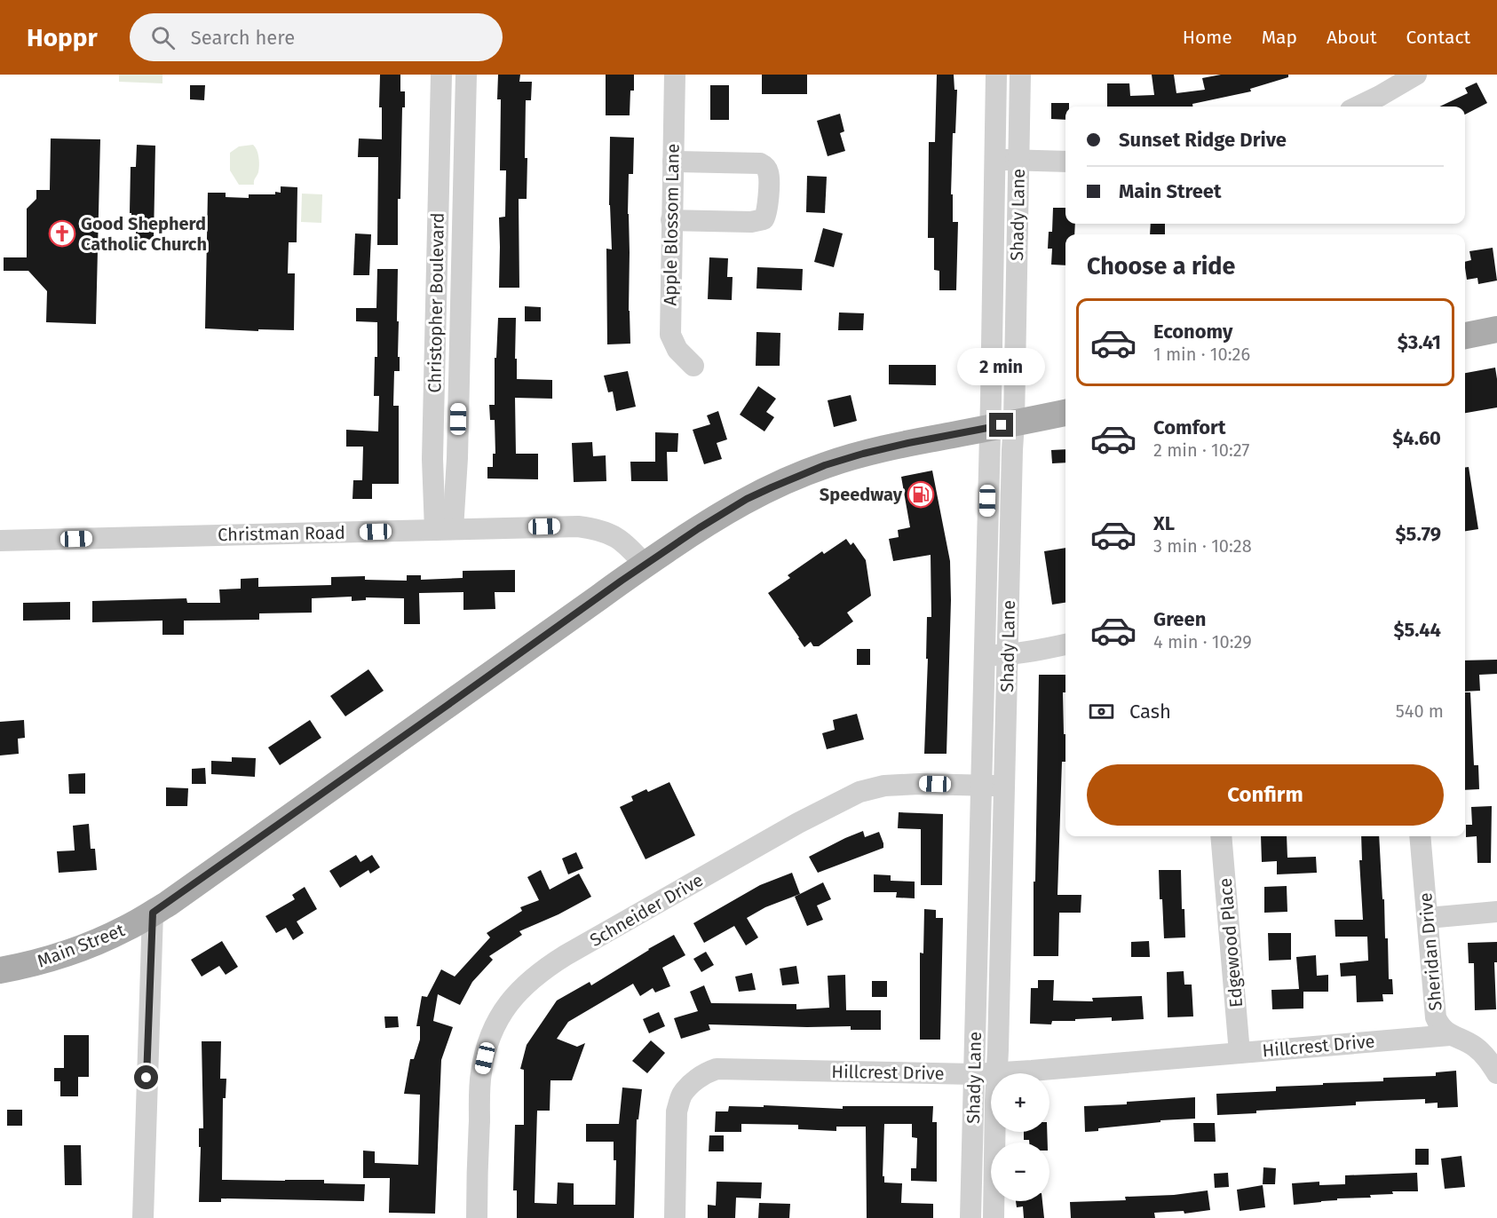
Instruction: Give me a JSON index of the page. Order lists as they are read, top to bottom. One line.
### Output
{"streets":{"main road":["Main Street"],"street":["Shady Lane","Apple Blossom Lane","Christopher Boulevard","Christman Road","Schneider Drive","Edgewood Place","Sheridan Drive","Hillcrest Drive"]},"crossings":[["Shady Lane","Schneider Drive"],["Shady Lane","Main Street"],["Shady Lane","Hillcrest Drive"],["Christopher Boulevard","Christman Road"],["Christman Road","Main Street"],["Edgewood Place","Hillcrest Drive"],["Sheridan Drive","Hillcrest Drive"]],"places":{"church":["Good Shepherd Catholic Church"],"fuel station":["Speedway"]},"page":{"header":"Hoppr","search":"Search here","nav":["Home","Map","About","Contact"],"banner":["Sunset Ridge Drive","Main Street"],"heading":"Choose a ride","list":[{"name":"Economy","note":"1 min · 10:26","value":"$3.41"},{"name":"Comfort","note":"2 min · 10:27","value":"$4.60"},{"name":"XL","note":"3 min · 10:28","value":"$5.79"},{"name":"Green","note":"4 min · 10:29","value":"$5.44"}],"bubble":"2 min","pay":["Cash","540 m"],"buttons":"Confirm","map_buttons":["+","−"]}}
